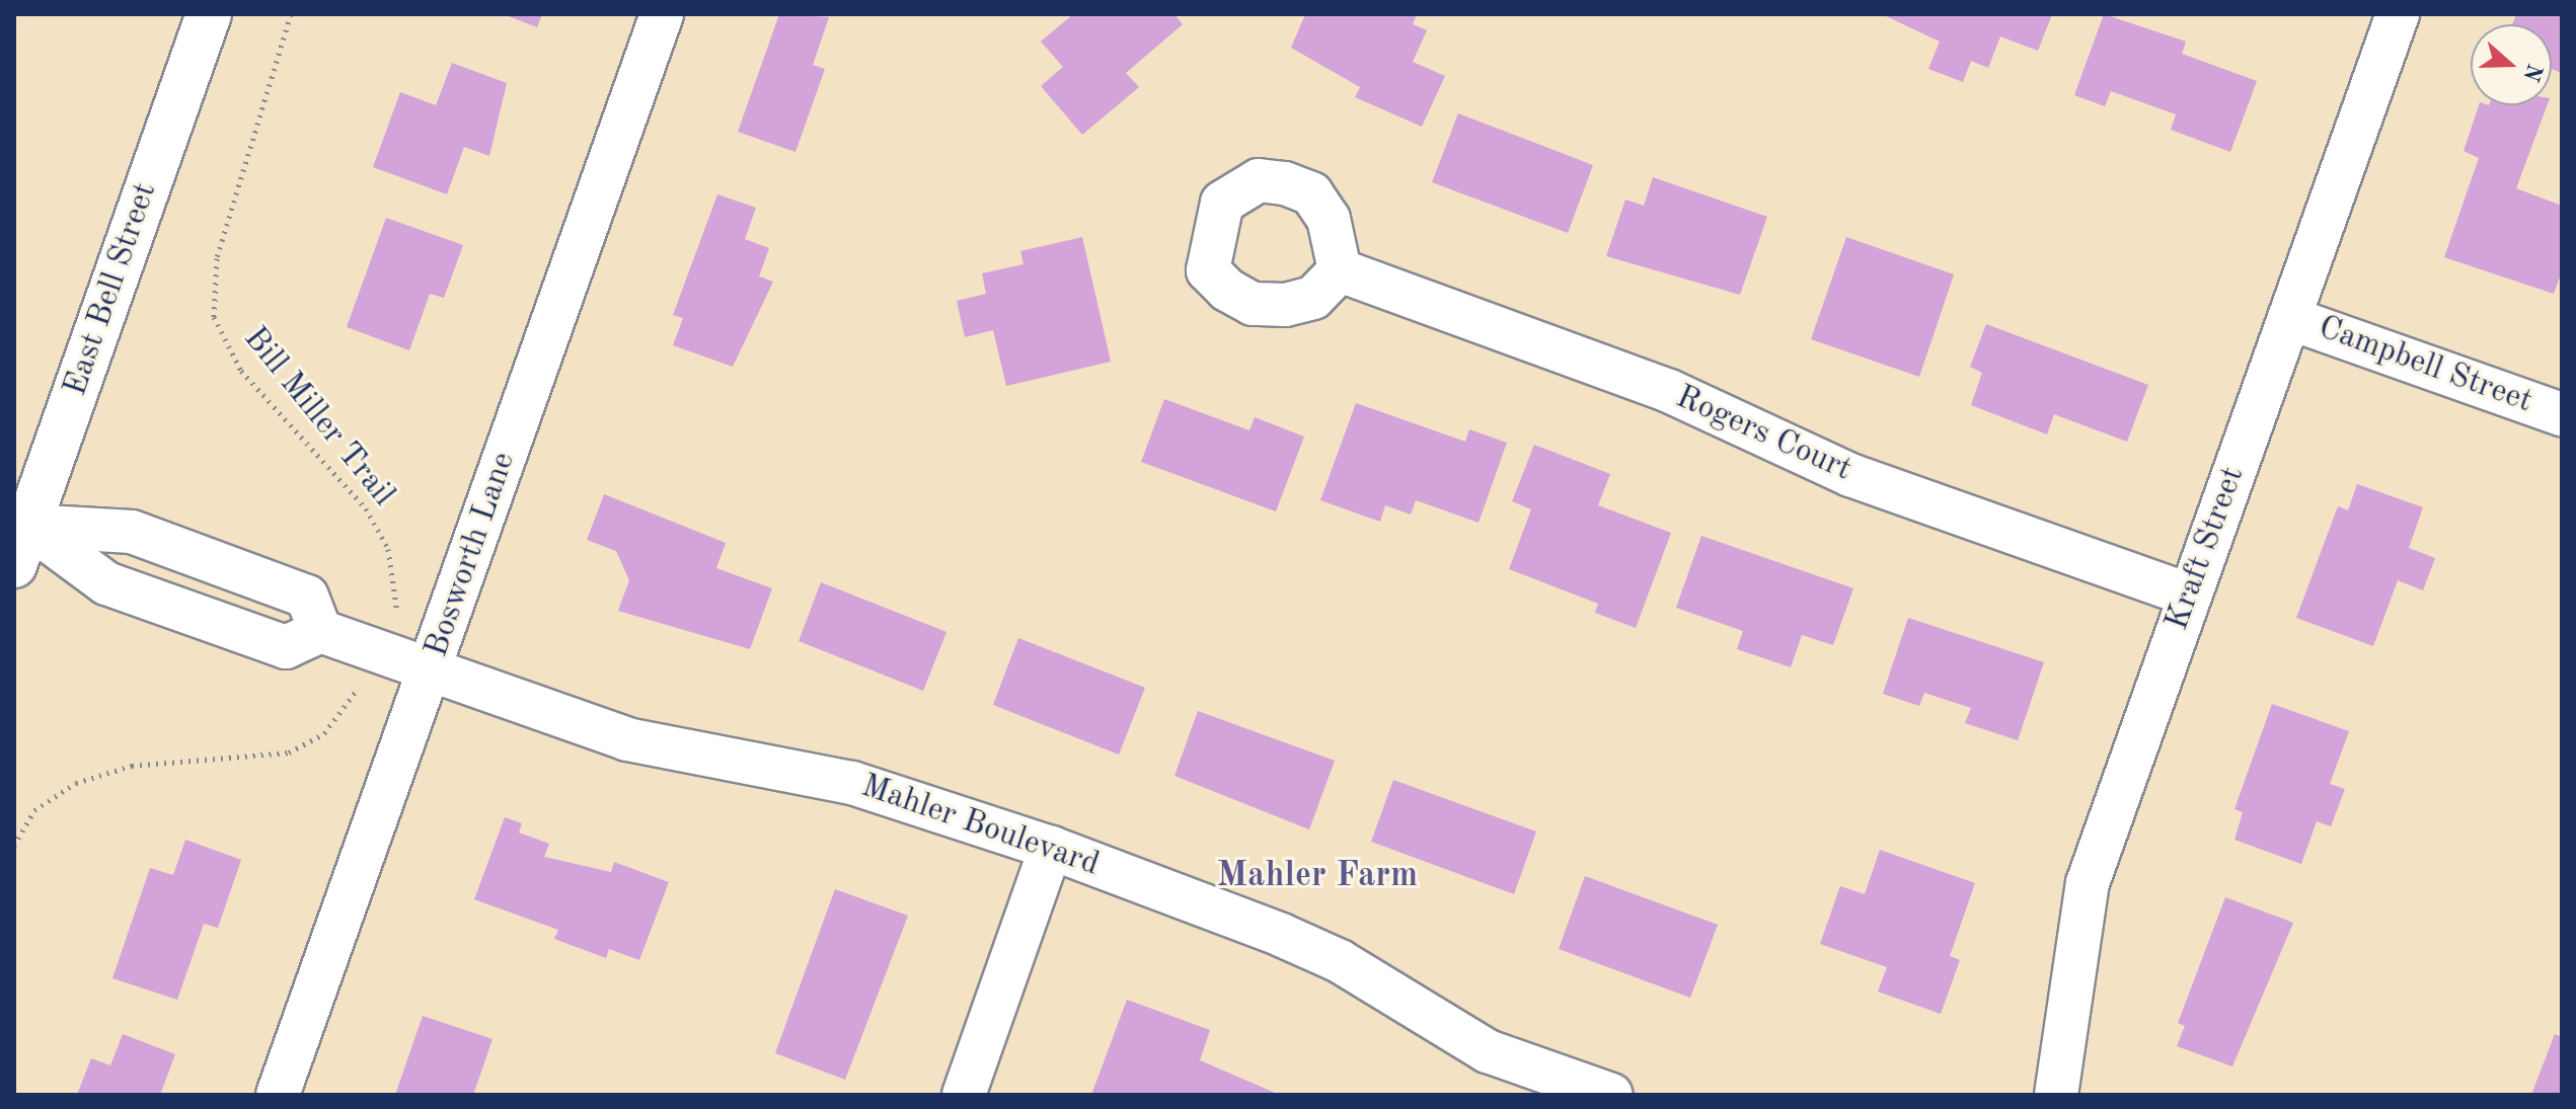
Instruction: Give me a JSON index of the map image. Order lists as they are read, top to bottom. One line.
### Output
{"streets":{"main road":["East Bell Street"],"street":["Campbell Street","Rogers Court","Kraft Street","Bosworth Lane","Mahler Boulevard"],"path":["Bill Miller Trail"]},"crossings":[["Campbell Street","Kraft Street"],["Bill Miller Trail","Mahler Boulevard"],["Rogers Court","Kraft Street"],["Bosworth Lane","Mahler Boulevard"]],"districts":["Mahler Farm"],"north":"right"}
